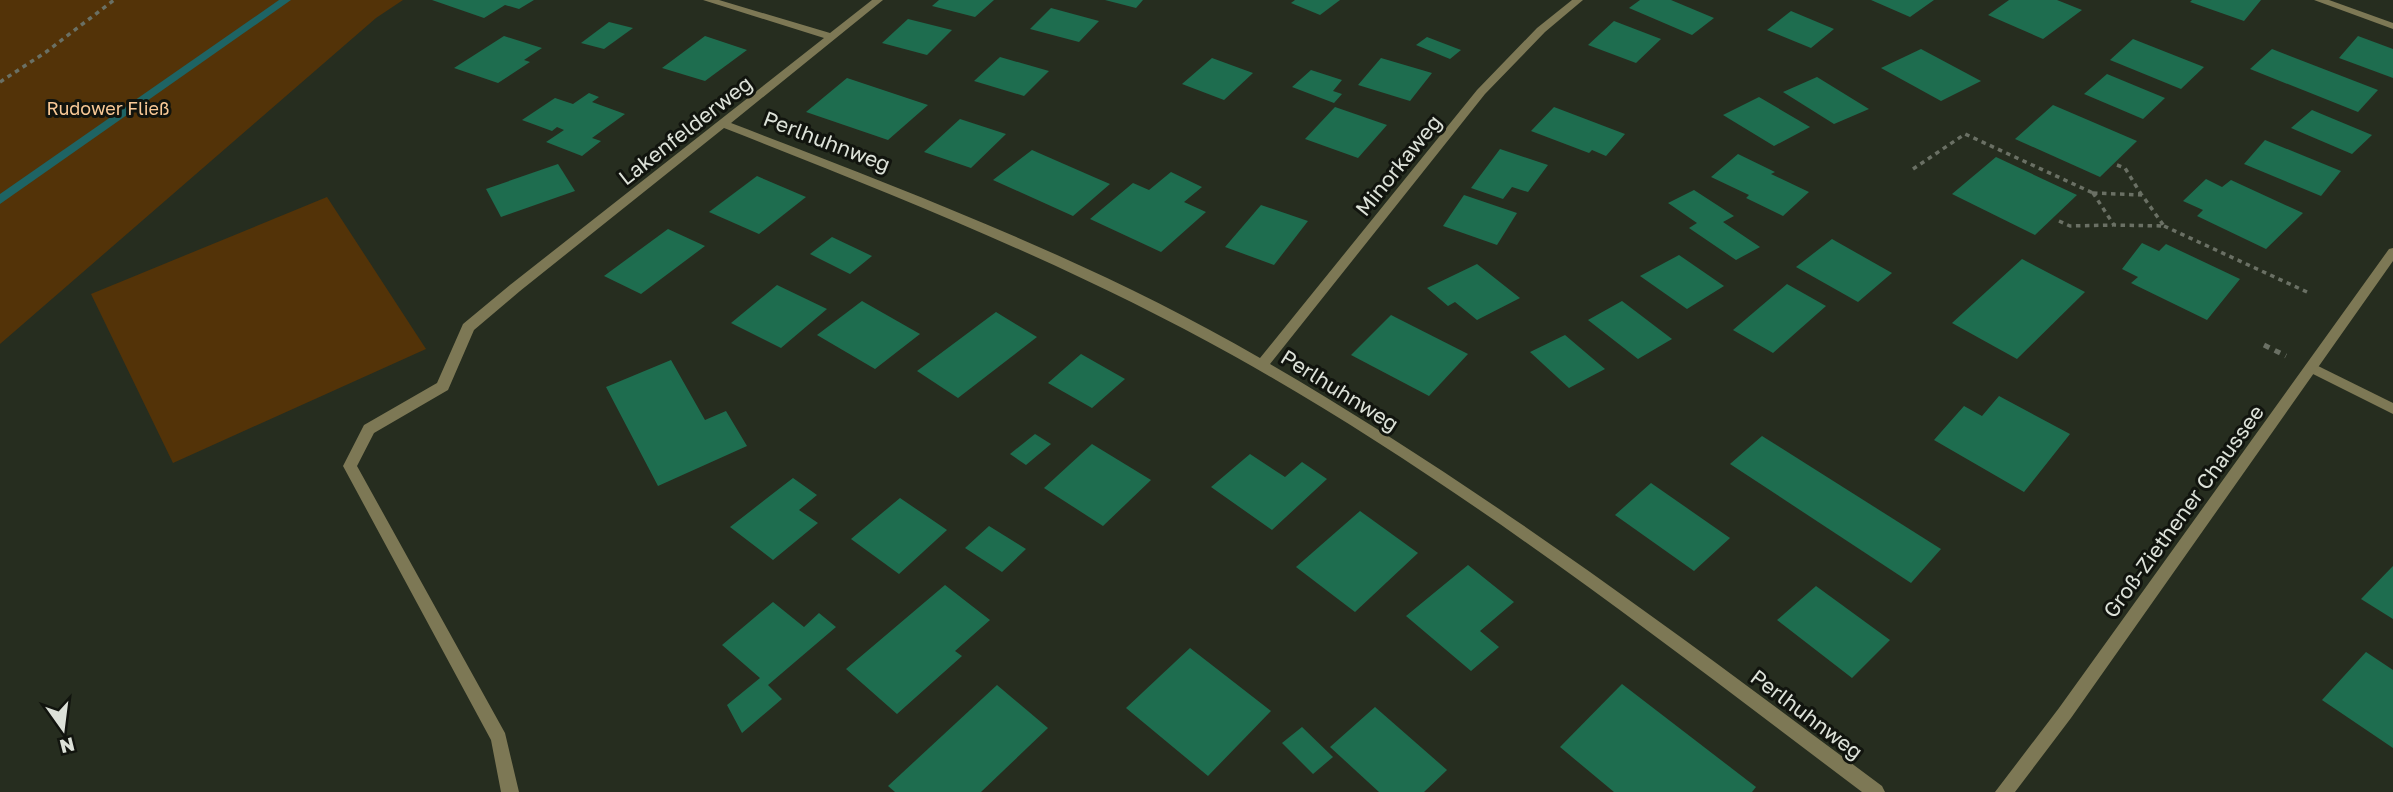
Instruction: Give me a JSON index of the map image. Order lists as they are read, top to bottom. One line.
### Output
{"streets":{"street":["Lakenfelderweg","Perlhuhnweg","Minorkaweg","Groß-Ziethener Chaussee"]},"crossings":[["Lakenfelderweg","Perlhuhnweg"],["Perlhuhnweg","Minorkaweg"]],"parks":["Rudower Fließ"],"north":"bottom"}
